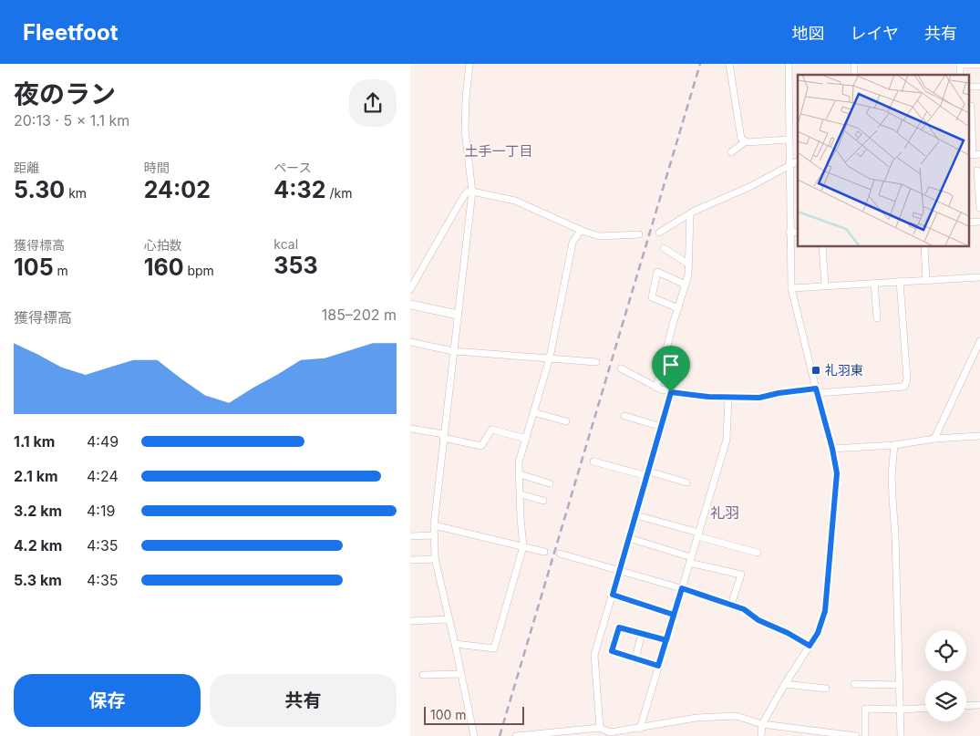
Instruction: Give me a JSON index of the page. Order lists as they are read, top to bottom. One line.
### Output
{"districts":["土手一丁目","礼羽"],"places":{"transit":["礼羽東"]},"scale_bar":"100 m","page":{"header":"Fleetfoot","nav":["地図","レイヤ","共有"],"heading":["夜のラン","20:13 · 5 × 1.1 km"],"stats":[["距離","5.30 km"],["時間","24:02"],["ペース","4:32 /km"],["獲得標高","105 m"],["心拍数","160 bpm"],["kcal","353"]],"chart":["獲得標高","185–202 m"],"list":[{"name":"1.1 km","note":"4:49"},{"name":"2.1 km","note":"4:24"},{"name":"3.2 km","note":"4:19"},{"name":"4.2 km","note":"4:35"},{"name":"5.3 km","note":"4:35"}],"buttons":["保存","共有"],"scale":"100 m"}}
